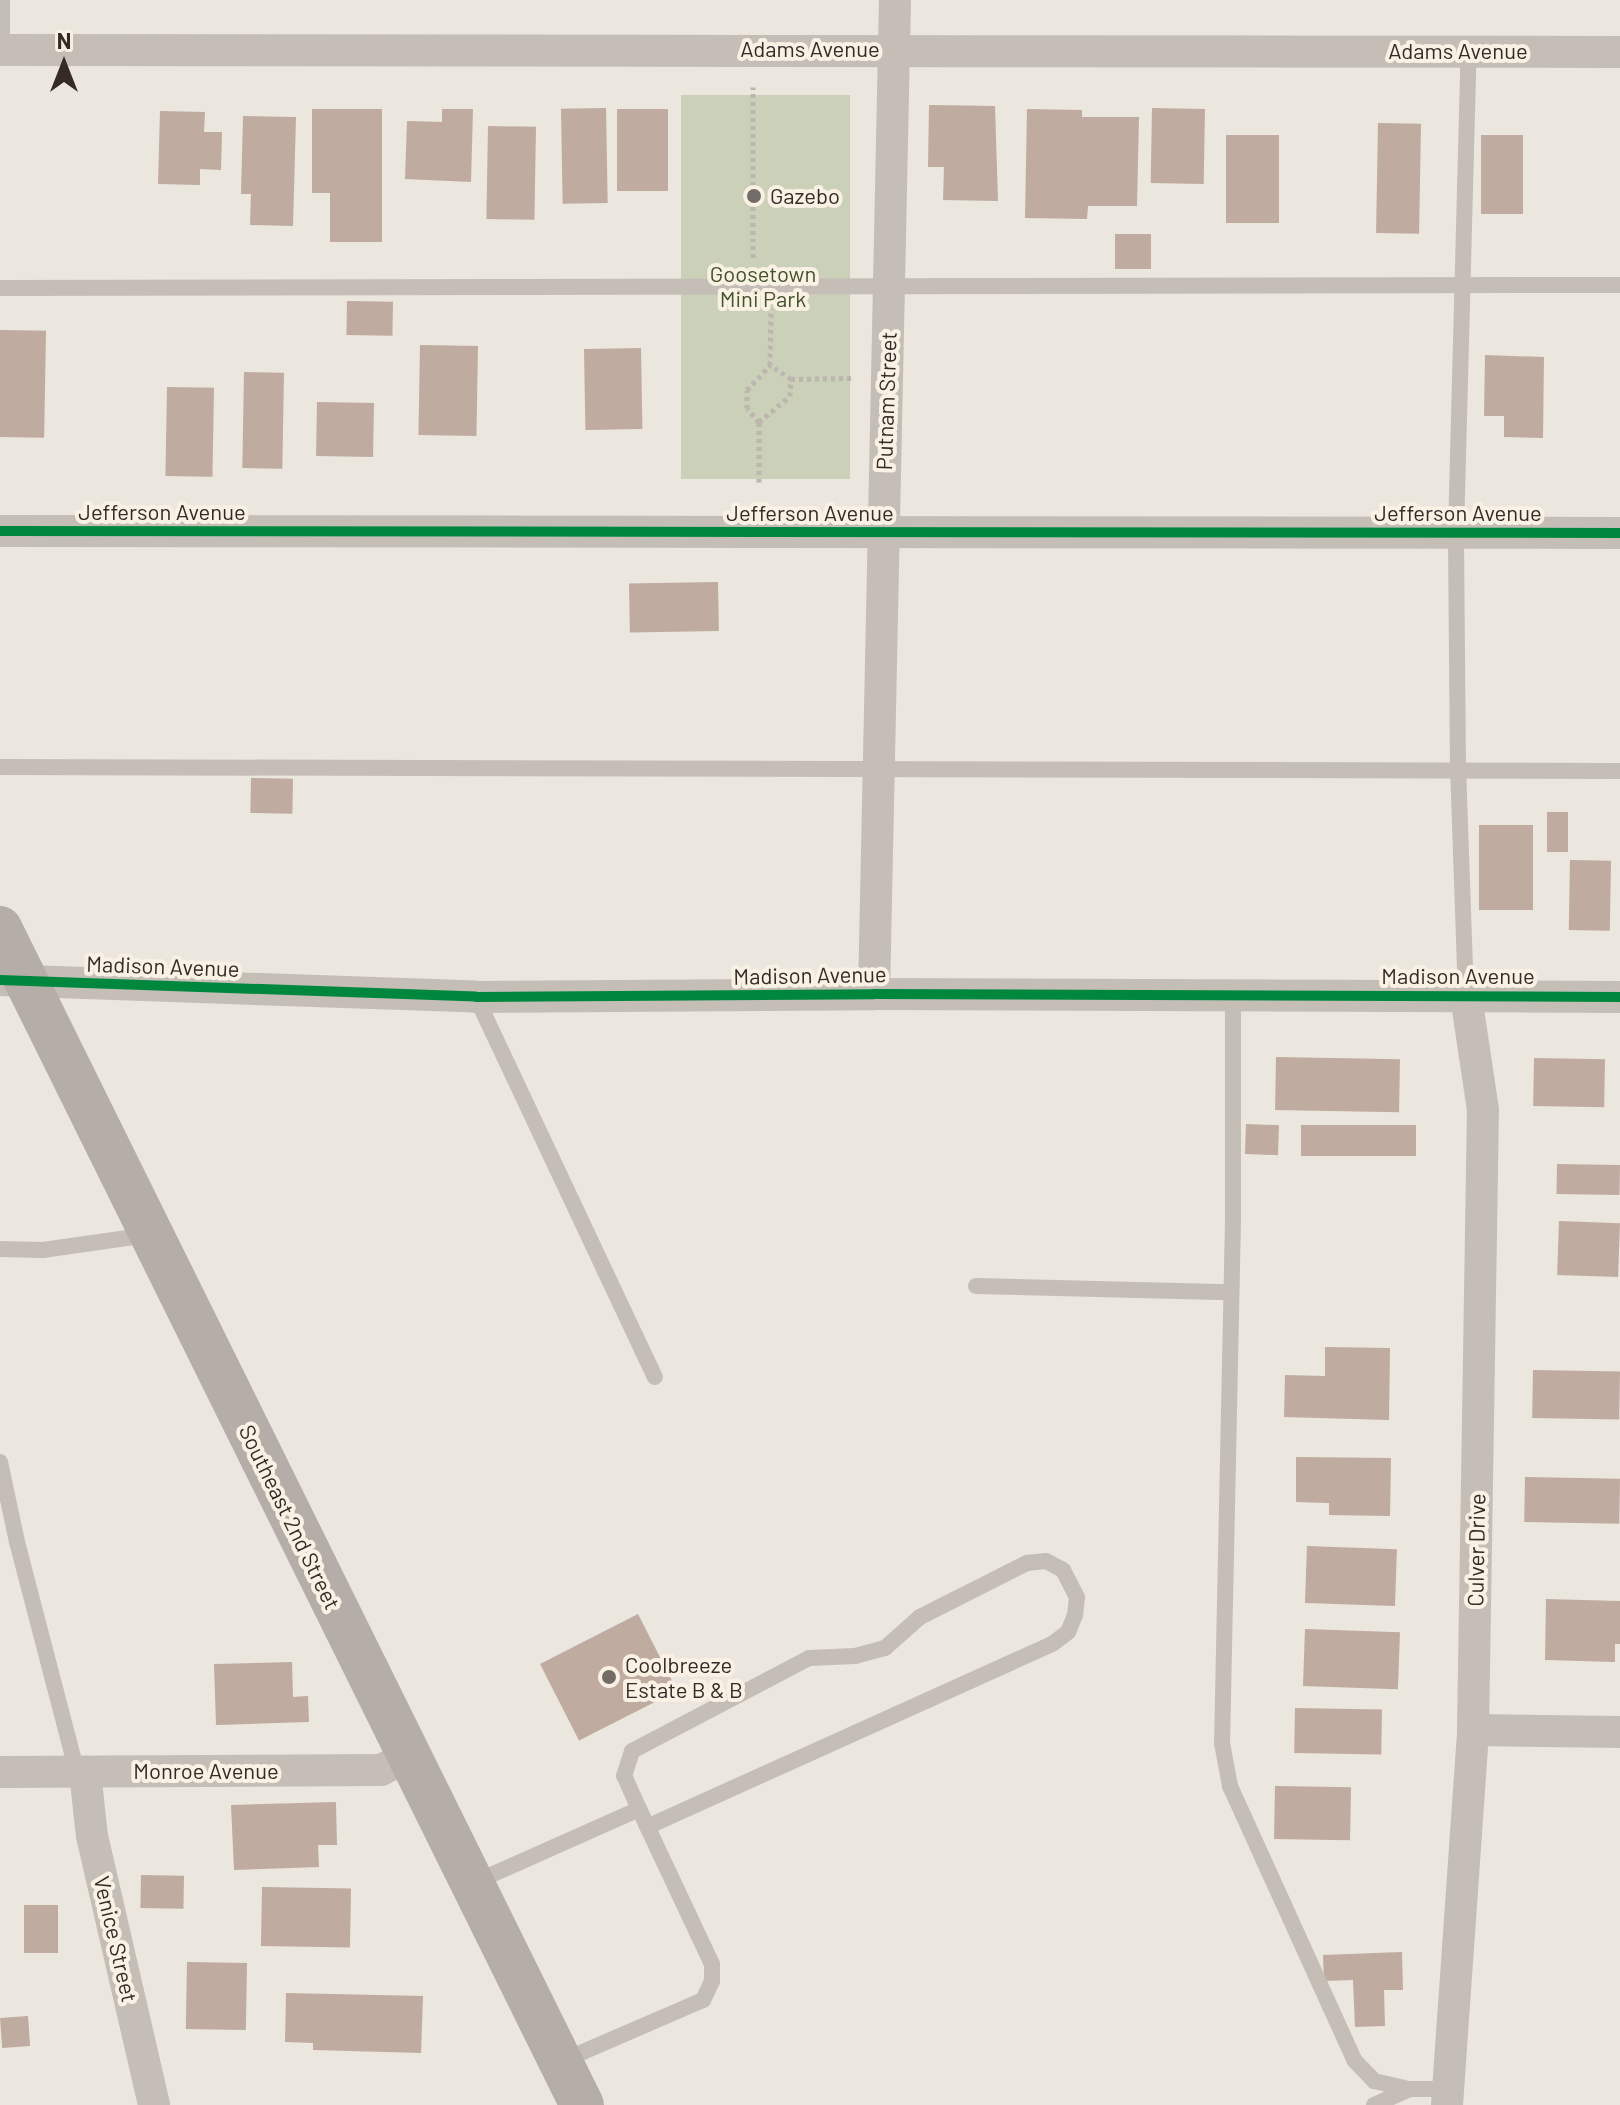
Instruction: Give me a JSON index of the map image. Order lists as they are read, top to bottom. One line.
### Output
{"streets":{"street":["Adams Avenue","Putnam Street","Jefferson Avenue","Madison Avenue","Southeast 2nd Street","Culver Drive","Monroe Avenue","Venice Street"]},"crossings":[["Adams Avenue","Putnam Street"],["Putnam Street","Jefferson Avenue"],["Putnam Street","Madison Avenue"],["Madison Avenue","Southeast 2nd Street"],["Madison Avenue","Culver Drive"],["Southeast 2nd Street","Monroe Avenue"],["Monroe Avenue","Venice Street"]],"parks":["Goosetown Mini Park"],"places":["Gazebo","Coolbreeze Estate B & B"],"north":"top"}
